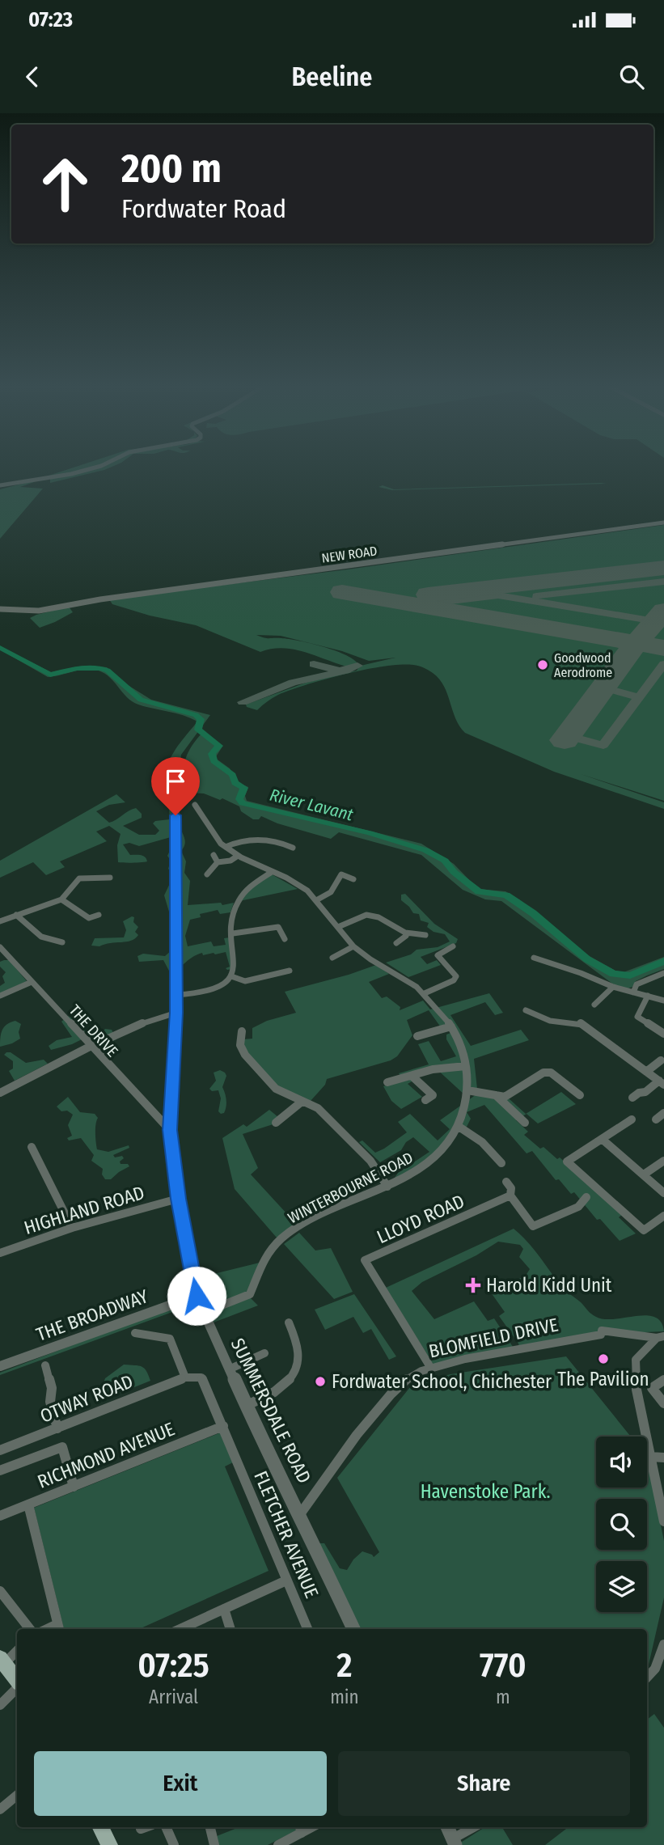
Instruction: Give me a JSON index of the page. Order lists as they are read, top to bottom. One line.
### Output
{"streets":{"street":["NEW ROAD","THE DRIVE","WINTERBOURNE ROAD","HIGHLAND ROAD","LLOYD ROAD","THE BROADWAY","BLOMFIELD DRIVE","OTWAY ROAD","SUMMERSDALE ROAD","RICHMOND AVENUE","FLETCHER AVENUE"]},"crossings":[["THE DRIVE","SUMMERSDALE ROAD"],["WINTERBOURNE ROAD","SUMMERSDALE ROAD"],["HIGHLAND ROAD","SUMMERSDALE ROAD"],["LLOYD ROAD","BLOMFIELD DRIVE"],["THE BROADWAY","SUMMERSDALE ROAD"],["BLOMFIELD DRIVE","SUMMERSDALE ROAD"],["OTWAY ROAD","FLETCHER AVENUE"],["RICHMOND AVENUE","FLETCHER AVENUE"]],"water":["River Lavant"],"parks":["Havenstoke Park."],"places":{"other":["Goodwood Aerodrome","The Pavilion","Fordwater School, Chichester"],"health":["Harold Kidd Unit"]},"page":{"status":"07:23","header":"Beeline","turn":["200 m","Fordwater Road"],"eta":["07:25","Arrival","2","min","770","m"],"buttons":["Exit","Share"]}}
